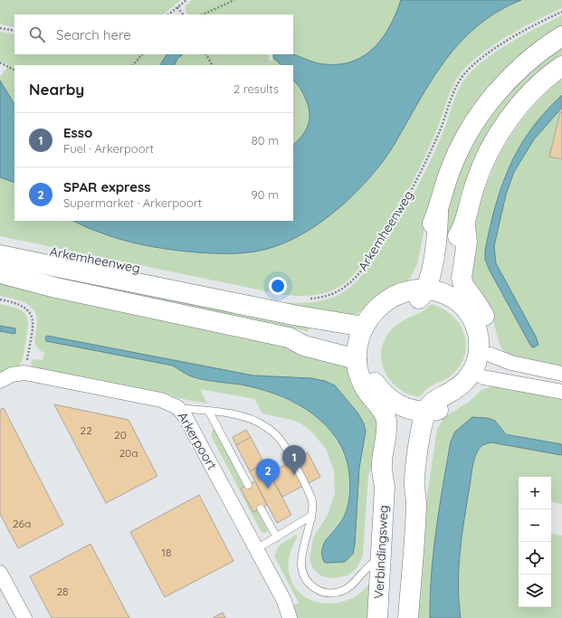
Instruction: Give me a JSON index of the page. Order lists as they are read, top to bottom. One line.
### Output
{"streets":{"main road":["Arkemheenweg","Verbindingsweg"],"street":["Arkerpoort"]},"house_numbers":["22","20","20a","26a","18","28"],"page":{"search":"Search here","heading":["Nearby","2 results"],"list":[{"mark":"1","name":"Esso","note":"Fuel · Arkerpoort","value":"80 m"},{"mark":"2","name":"SPAR express","note":"Supermarket · Arkerpoort","value":"90 m"}],"pins":["1","2"],"map_buttons":["+","−"]}}
